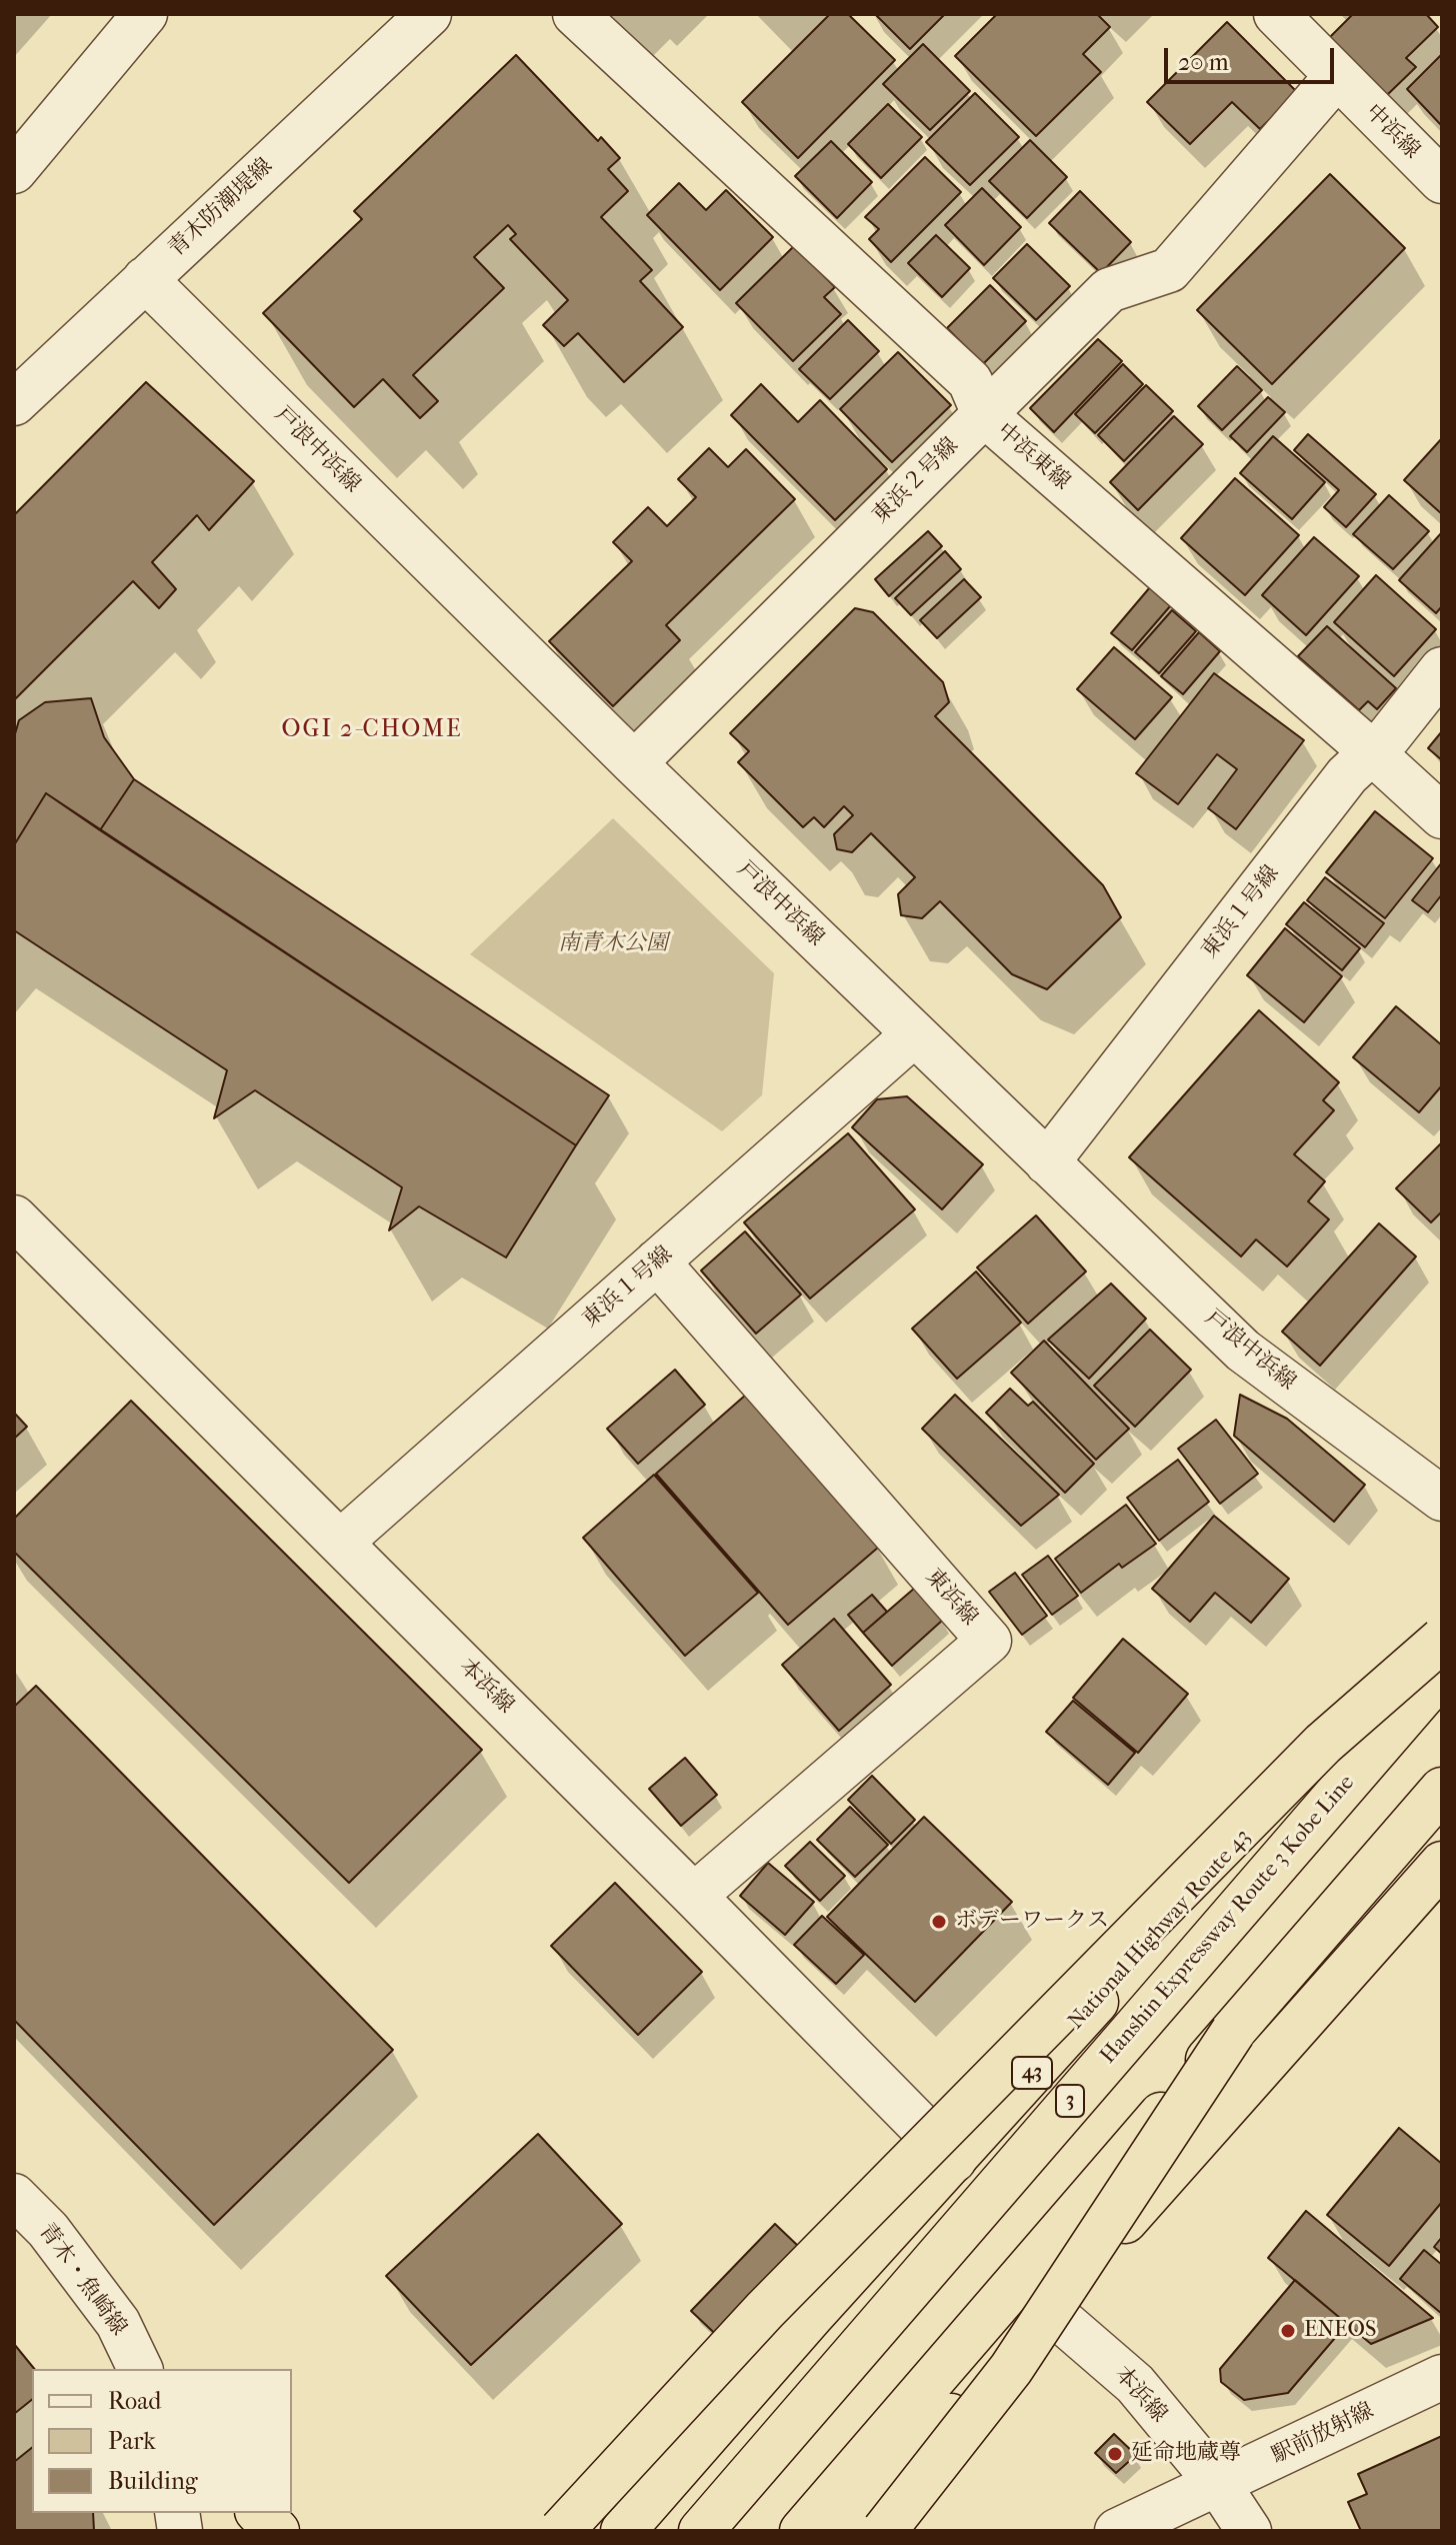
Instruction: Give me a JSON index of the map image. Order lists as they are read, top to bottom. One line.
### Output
{"streets":{"highway":["Hanshin Expressway Route 3 Kobe Line","National Highway Route 43","43","3"],"street":["中浜線","青木防潮堤線","戸浪中浜線","中浜東線","東浜２号線","東浜１号線","東浜線","本浜線","青木・魚崎線","駅前放射線"]},"crossings":[["中浜線","東浜２号線"],["青木防潮堤線","戸浪中浜線"],["戸浪中浜線","東浜２号線"],["戸浪中浜線","東浜１号線"],["中浜東線","東浜２号線"],["中浜東線","東浜１号線"],["東浜１号線","東浜線"],["東浜１号線","本浜線"],["東浜線","本浜線"],["本浜線","National Highway Route 43"],["本浜線","駅前放射線"]],"districts":["OGI 2-CHOME"],"parks":["南青木公園"],"places":["ボデーワークス","ENEOS","延命地蔵尊"],"legend":["Road","Park","Building"],"scale_bar":"20 m"}
